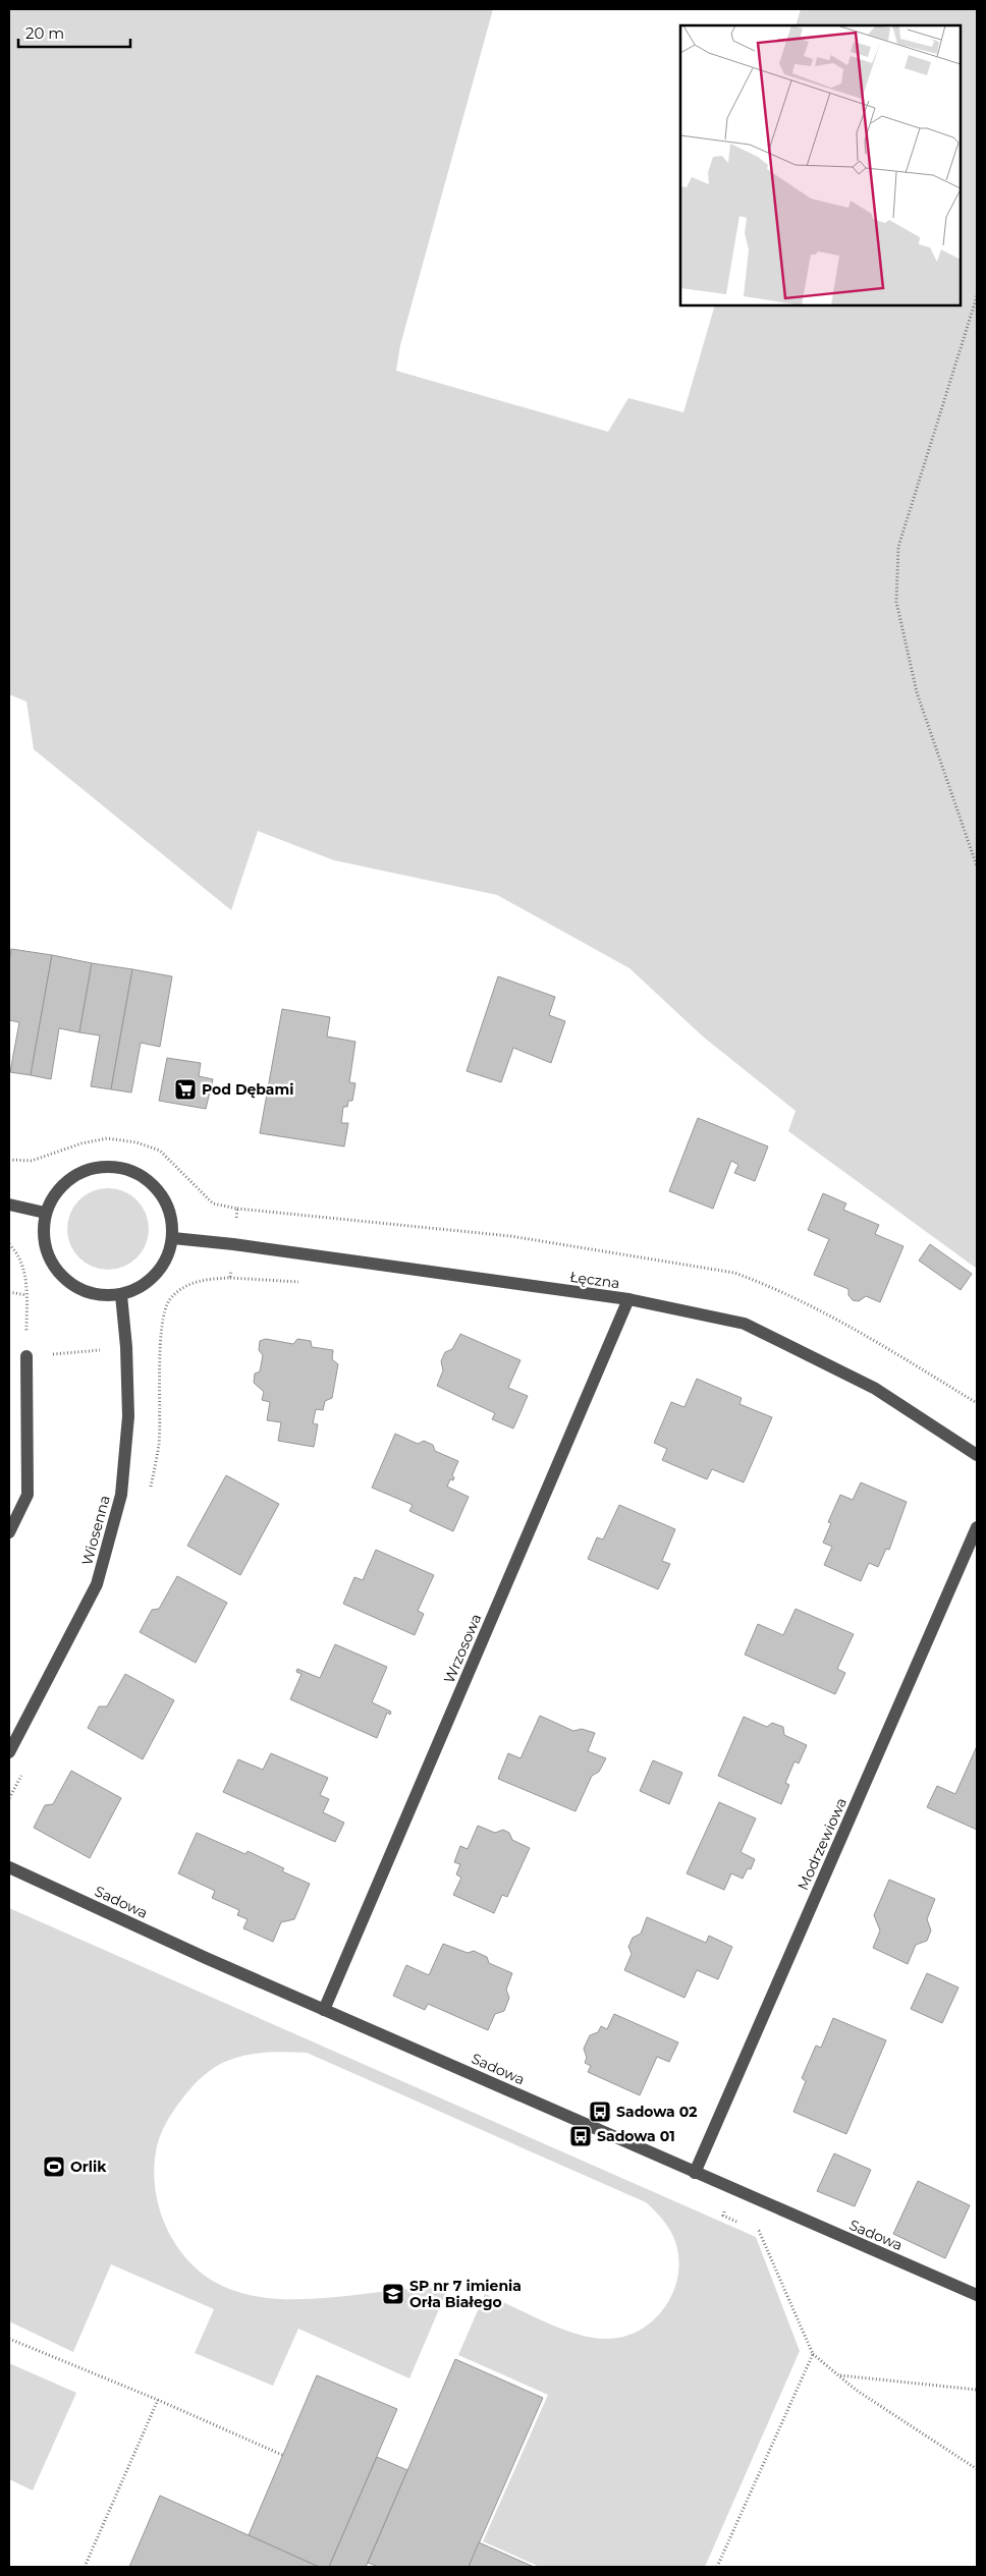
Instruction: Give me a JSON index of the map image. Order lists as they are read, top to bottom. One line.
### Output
{"streets":{"street":["Łęczna","Wiosenna","Wrzosowa","Modrzewiowa","Sadowa"]},"crossings":[["Łęczna","Wiosenna"],["Łęczna","Wrzosowa"],["Wrzosowa","Sadowa"],["Modrzewiowa","Sadowa"]],"places":{"supermarket":["Pod Dębami"],"bus stop":["Sadowa 02","Sadowa 01"],"sports":["Orlik"],"school or university":["SP nr 7 imienia Orła Białego"]},"scale_bar":"20 m"}
